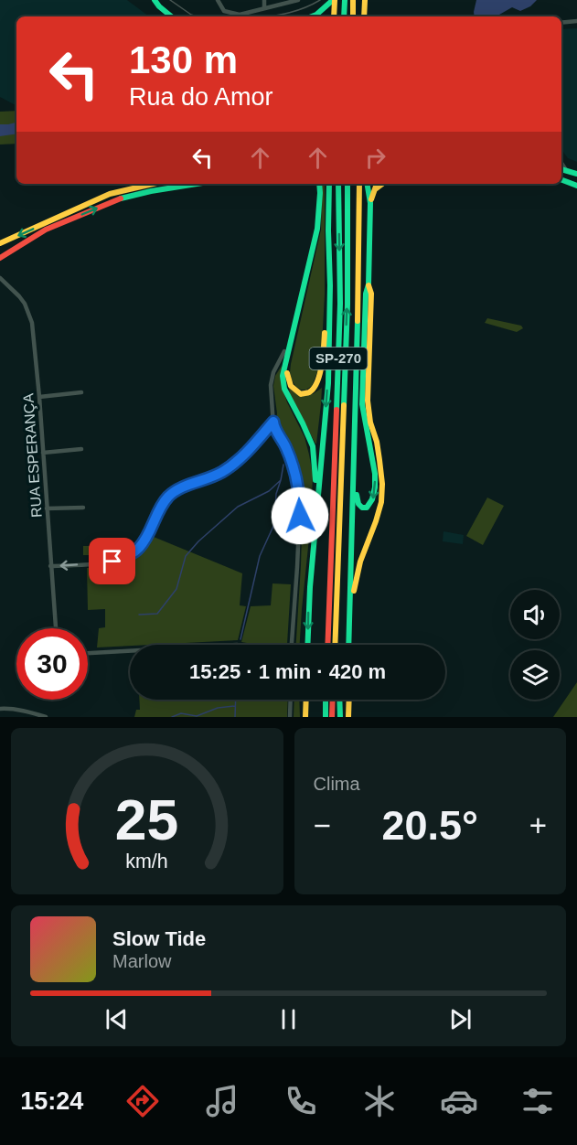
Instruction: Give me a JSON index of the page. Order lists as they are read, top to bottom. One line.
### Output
{"streets":{"main road":["SP-270"],"street":["RUA ESPERANÇA"]},"page":{"turn":["130 m","Rua do Amor"],"limit":"30","trip":"15:25 · 1 min · 420 m","tile":"Clima","heat":["−","20.5°","+"],"song":["Slow Tide","Marlow"],"tabs":"15:24","gauge":["25","km/h"]}}
